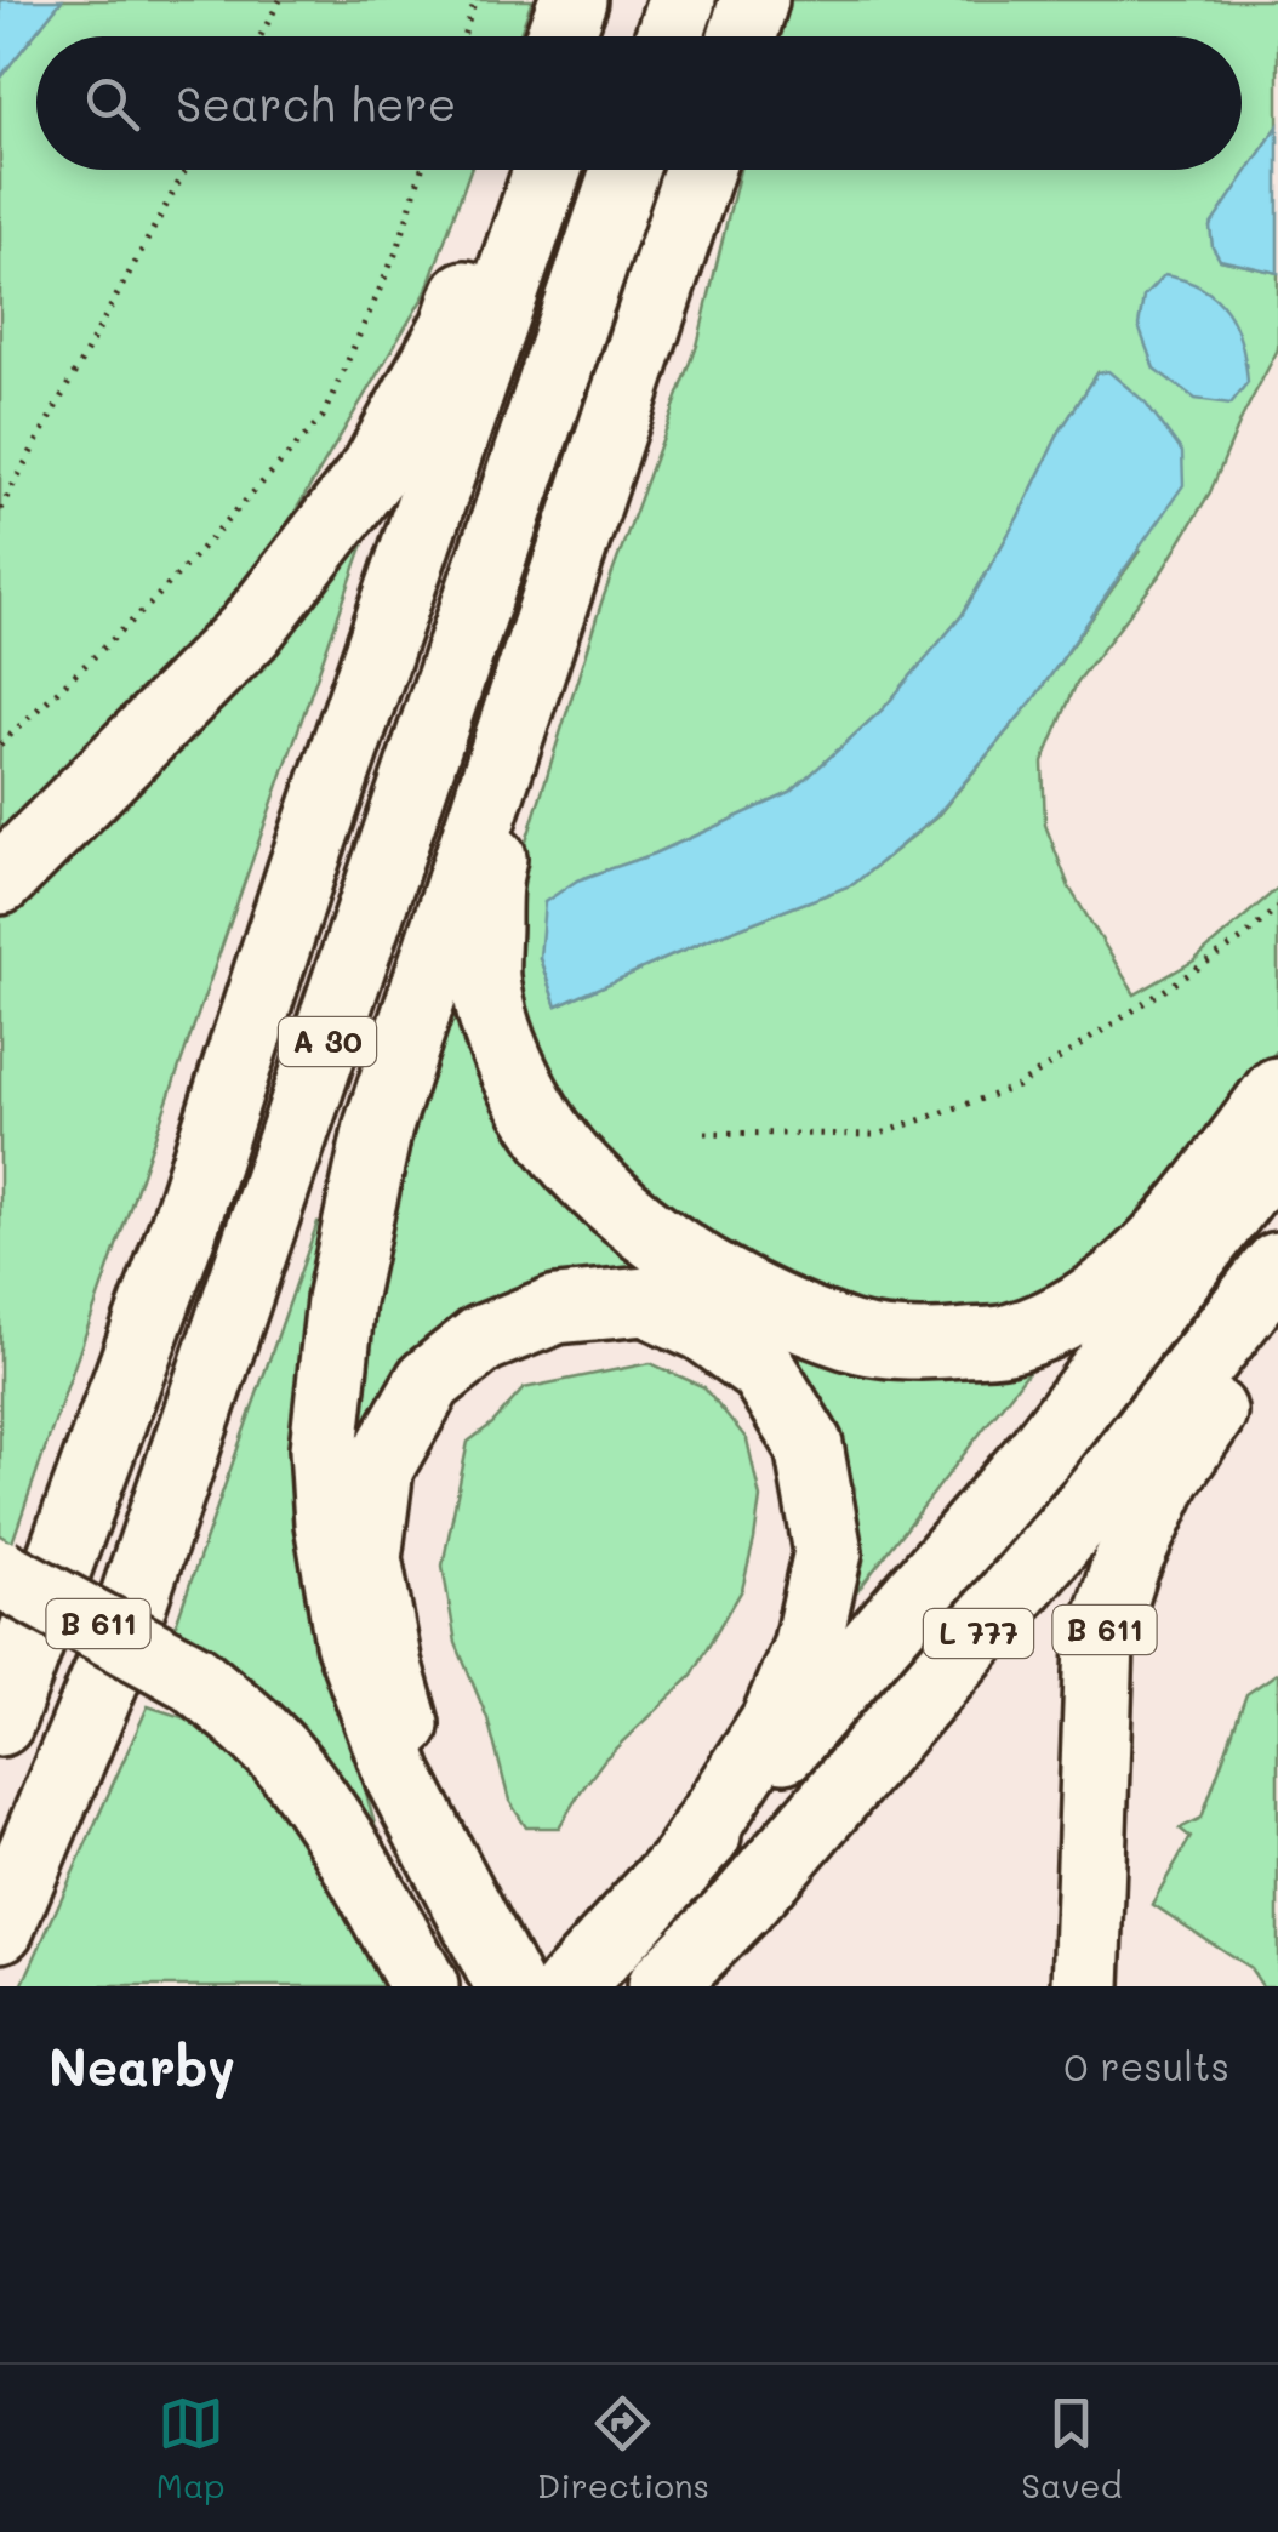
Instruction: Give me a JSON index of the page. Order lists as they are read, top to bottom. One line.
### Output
{"streets":{"highway":["A 30","B 611","L 777"]},"page":{"search":"Search here","heading":["Nearby","0 results"],"nav":["Map","Directions","Saved"]}}
